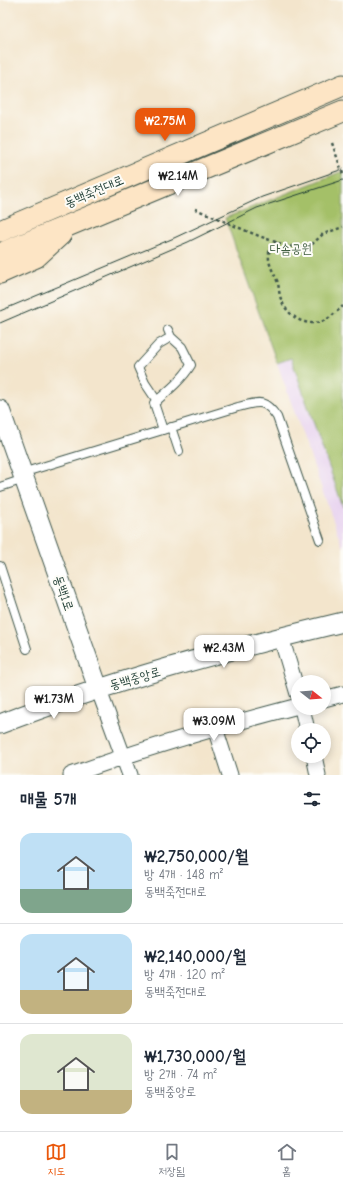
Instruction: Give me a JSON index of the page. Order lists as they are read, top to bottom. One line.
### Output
{"streets":{"main road":["동백죽전대로"],"street":["동백1로","동백중앙로"]},"crossings":[["동백1로","동백중앙로"]],"parks":["다솜공원"],"north":"right","page":{"price":["₩2.75M","₩2.14M","₩2.43M","₩1.73M","₩3.09M"],"heading":"매물 5개","list":[{"name":"₩2,750,000/월","note":"방 4개 · 148 m² · 동백죽전대로"},{"name":"₩2,140,000/월","note":"방 4개 · 120 m² · 동백죽전대로"},{"name":"₩1,730,000/월","note":"방 2개 · 74 m² · 동백중앙로"}],"tabs":["지도","저장됨","홈"]}}
